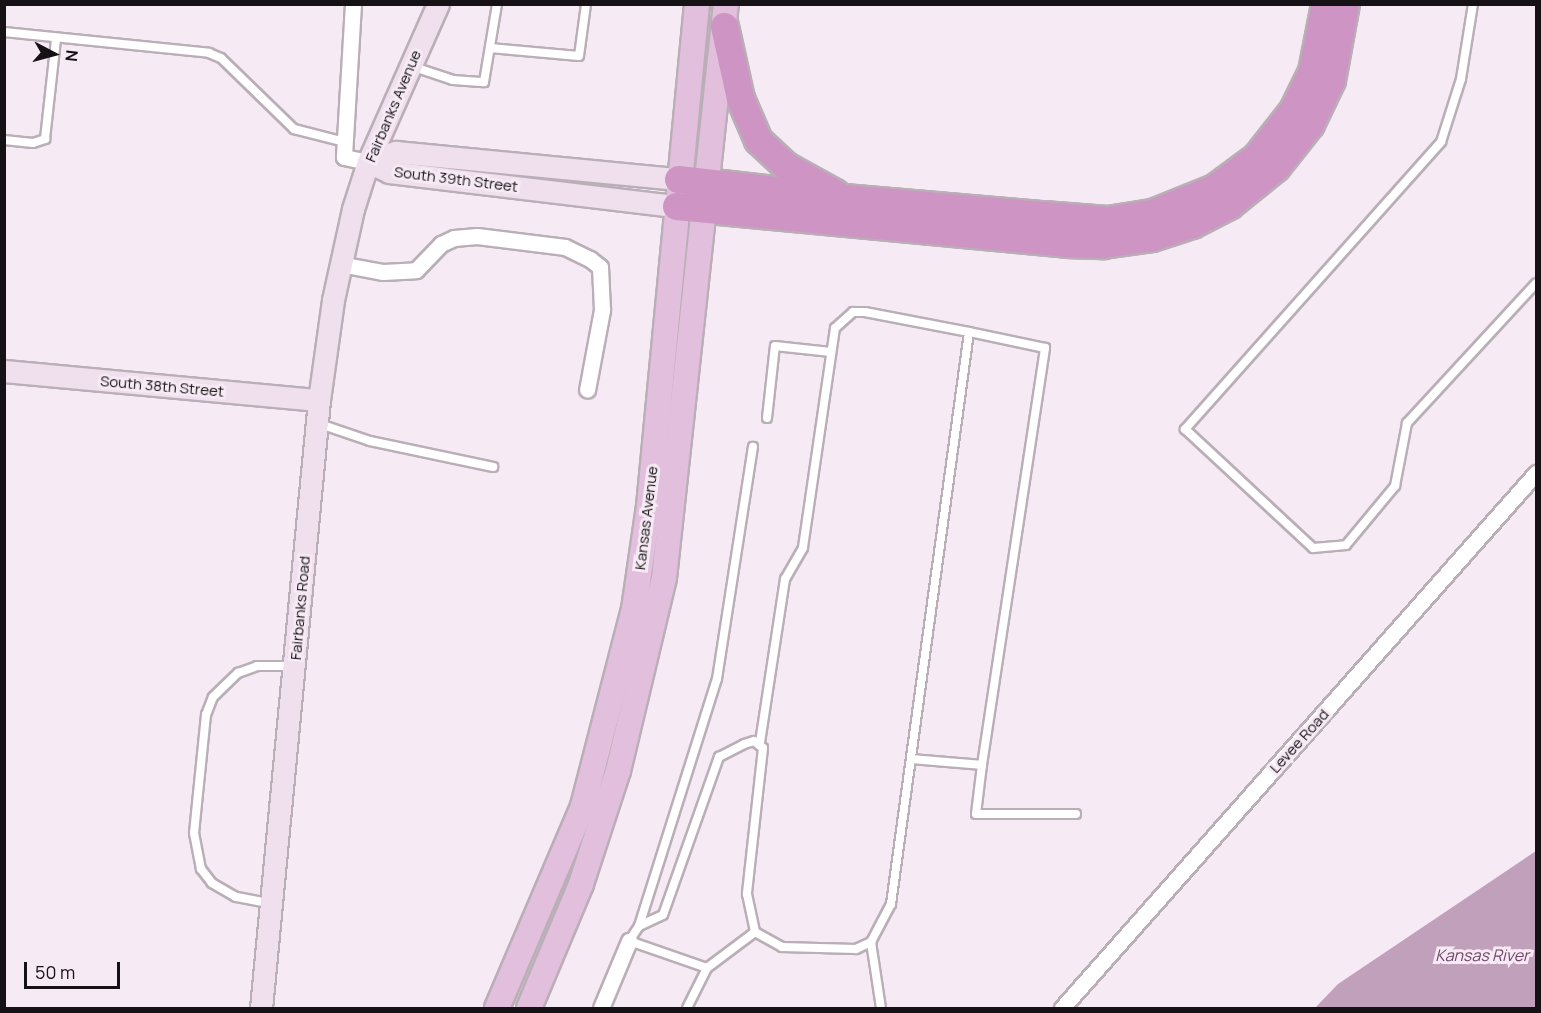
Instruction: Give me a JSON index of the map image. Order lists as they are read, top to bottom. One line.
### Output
{"streets":{"main road":["Kansas Avenue"],"street":["Fairbanks Avenue","South 39th Street","South 38th Street","Fairbanks Road","Levee Road"]},"crossings":[["Fairbanks Avenue","South 39th Street"],["Fairbanks Avenue","Fairbanks Road"],["South 39th Street","Kansas Avenue"],["South 38th Street","Fairbanks Road"]],"water":["Kansas River"],"scale_bar":"50 m","north":"right"}
